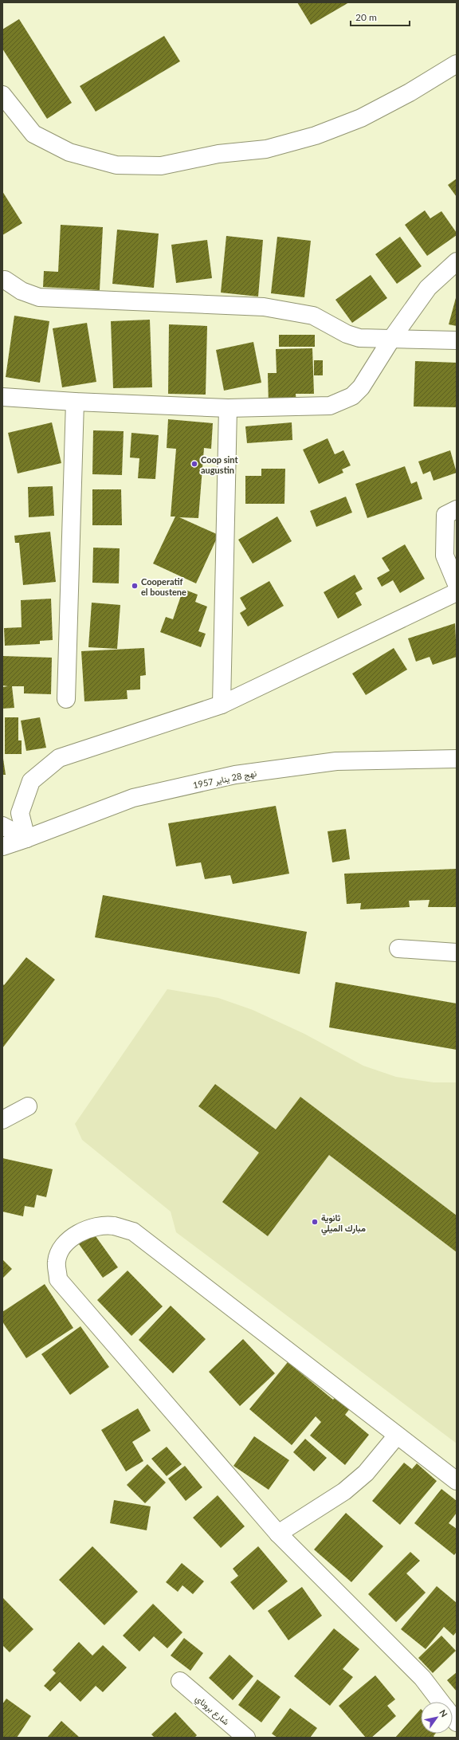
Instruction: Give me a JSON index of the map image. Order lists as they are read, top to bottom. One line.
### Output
{"streets":{"street":["نهج 28 يناير 1957","شارع بروناي"]},"places":["Coop sint augustin","Cooperatif el boustene","ثانوية مبارك الميلي"],"scale_bar":"20 m","north":"top right"}
